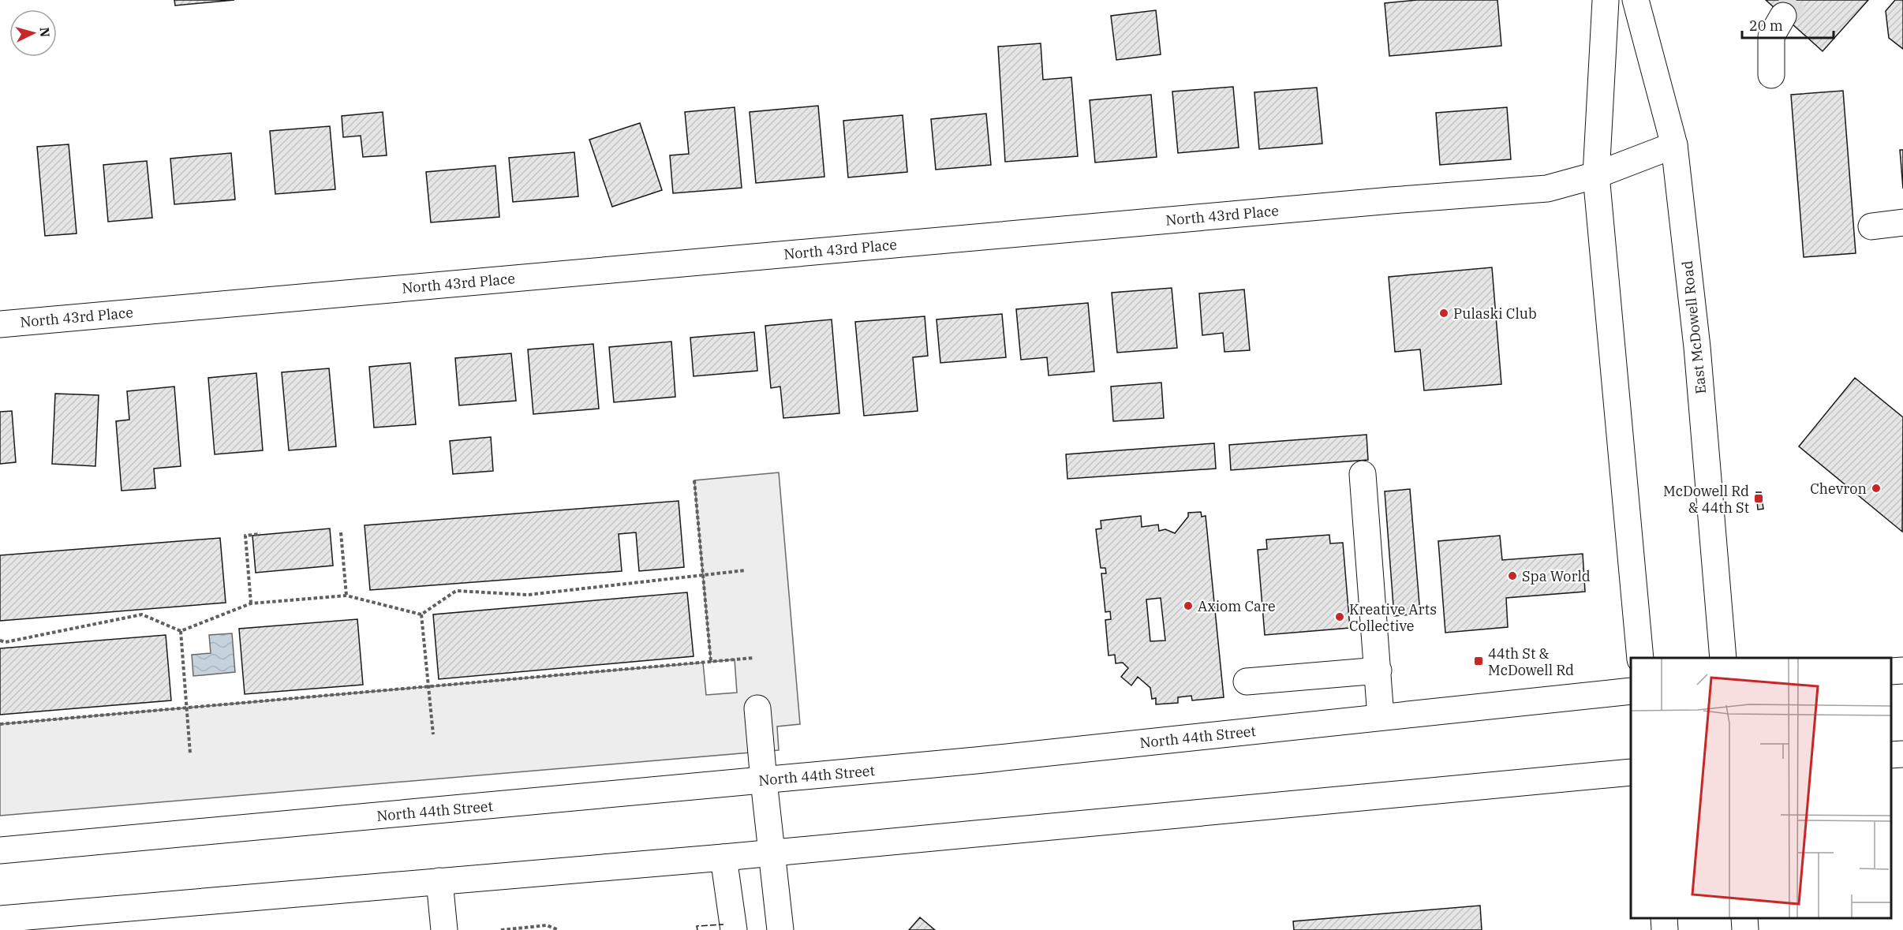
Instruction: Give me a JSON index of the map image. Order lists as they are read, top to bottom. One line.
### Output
{"streets":{"main road":["North 43rd Place","East McDowell Road","North 44th Street"]},"crossings":[["North 43rd Place","East McDowell Road"]],"places":{"other":["Pulaski Club","Chevron","Spa World","Axiom Care","Kreative Arts Collective"],"transit":["McDowell Rd & 44th St","44th St & McDowell Rd"]},"scale_bar":"20 m","north":"right"}
